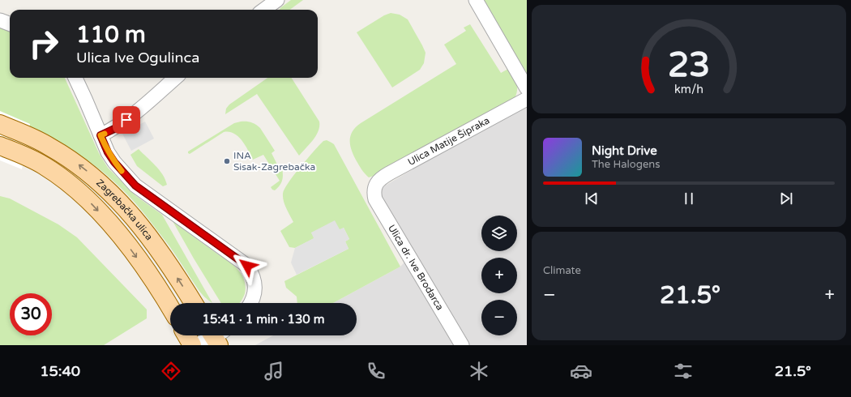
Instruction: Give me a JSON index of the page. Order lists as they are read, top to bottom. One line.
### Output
{"streets":{"main road":["Zagrebačka ulica"],"street":["Ulica Matije Šipraka","Ulica dr. Ive Brodarca"]},"crossings":[["Ulica Matije Šipraka","Ulica dr. Ive Brodarca"]],"places":["INA Sisak-Zagrebačka"],"page":{"turn":["110 m","Ulica Ive Ogulinca"],"song":["Night Drive","The Halogens"],"map_buttons":["+","−"],"tile":"Climate","heat":["−","21.5°","+"],"limit":"30","trip":"15:41 · 1 min · 130 m","tabs":["15:40","21.5°"],"gauge":["23","km/h"]}}
